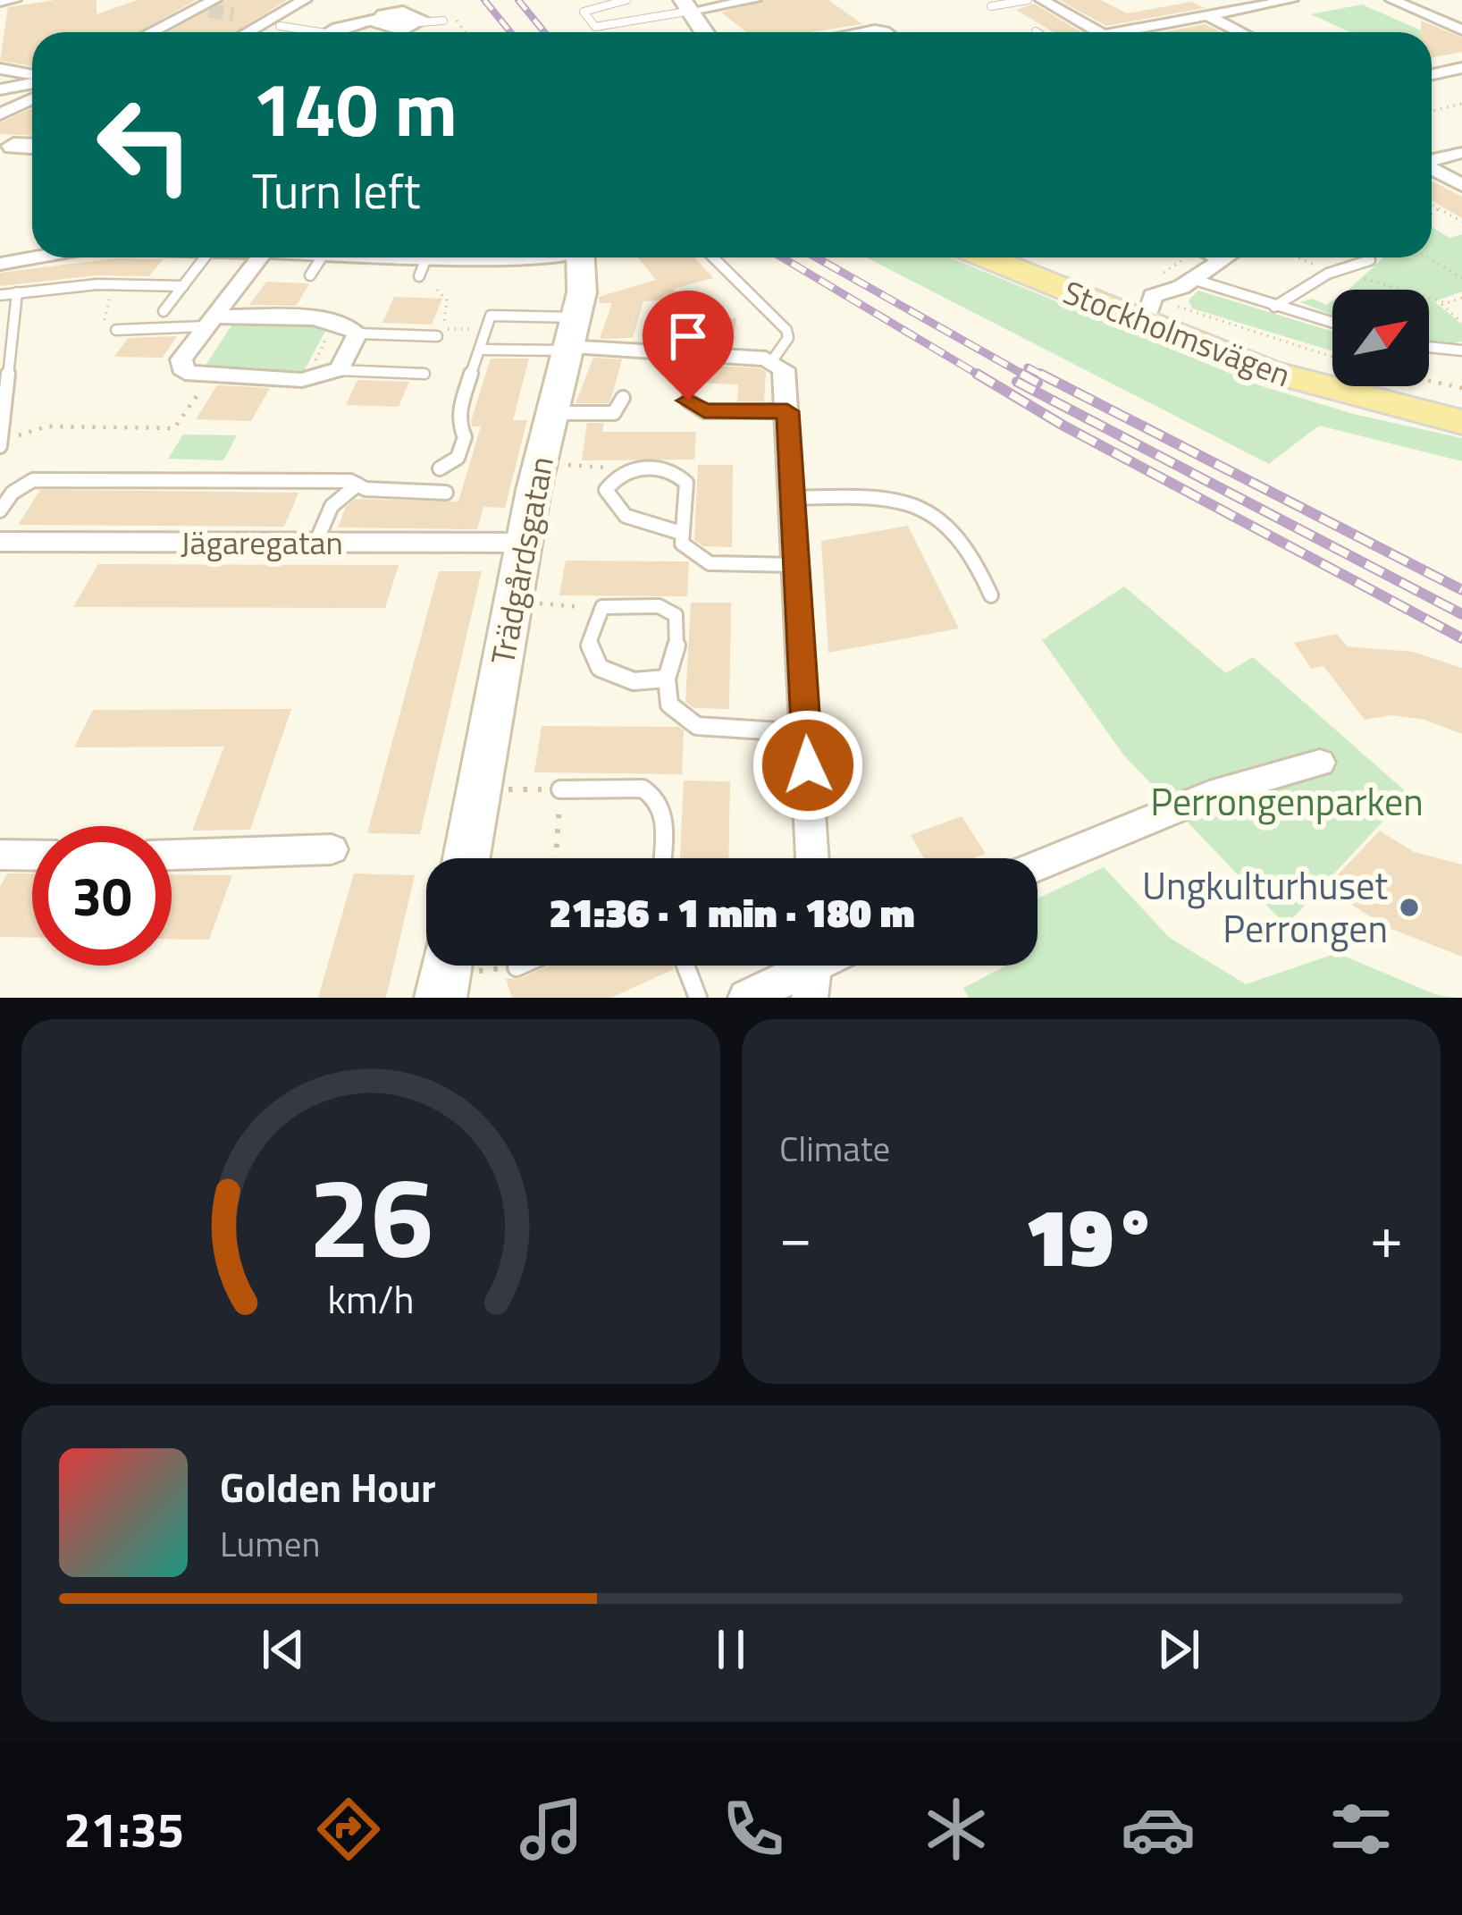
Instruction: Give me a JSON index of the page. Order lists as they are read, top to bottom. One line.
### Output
{"streets":{"main road":["Stockholmsvägen"],"street":["Jägaregatan","Trädgårdsgatan"]},"crossings":[["Jägaregatan","Trädgårdsgatan"]],"parks":["Perrongenparken"],"places":["Ungkulturhuset Perrongen"],"north":"top right","page":{"turn":["140 m","Turn left"],"limit":"30","trip":"21:36 · 1 min · 180 m","tile":"Climate","heat":["−","19°","+"],"song":["Golden Hour","Lumen"],"tabs":"21:35","gauge":["26","km/h"]}}
